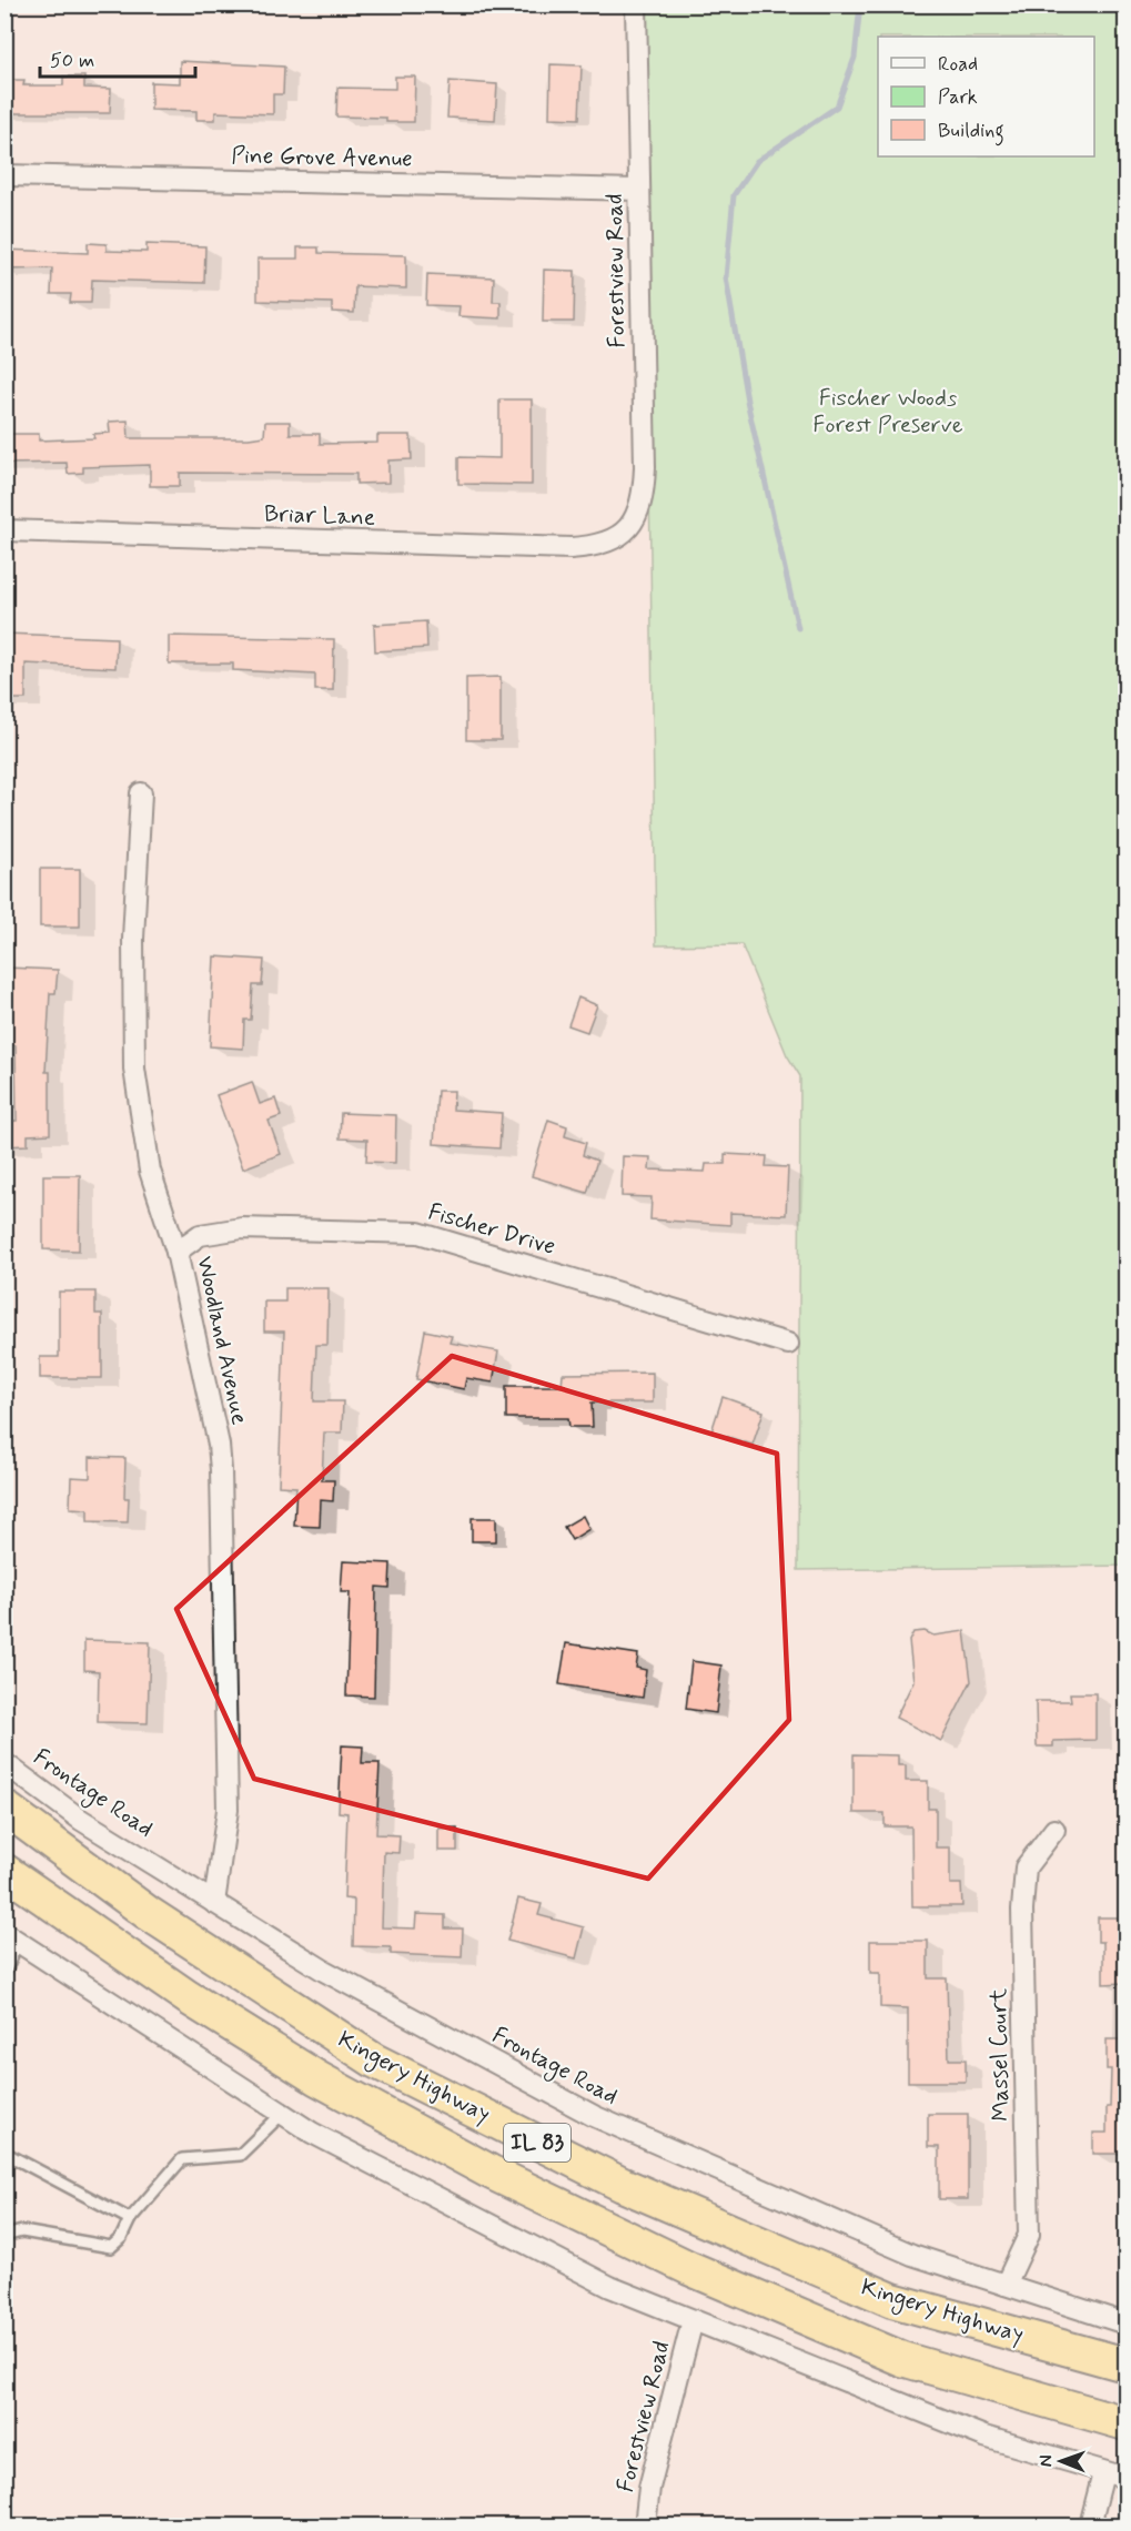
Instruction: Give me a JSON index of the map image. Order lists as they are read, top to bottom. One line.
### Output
{"streets":{"highway":["Kingery Highway","IL 83"],"street":["Pine Grove Avenue","Forestview Road","Briar Lane","Fischer Drive","Woodland Avenue","Frontage Road","Massel Court"]},"crossings":[["Pine Grove Avenue","Forestview Road"],["Forestview Road","Briar Lane"],["Fischer Drive","Woodland Avenue"],["Woodland Avenue","Frontage Road"],["Frontage Road","Massel Court"]],"parks":["Fischer Woods Forest Preserve"],"legend":["Road","Park","Building"],"scale_bar":"50 m","north":"left"}
